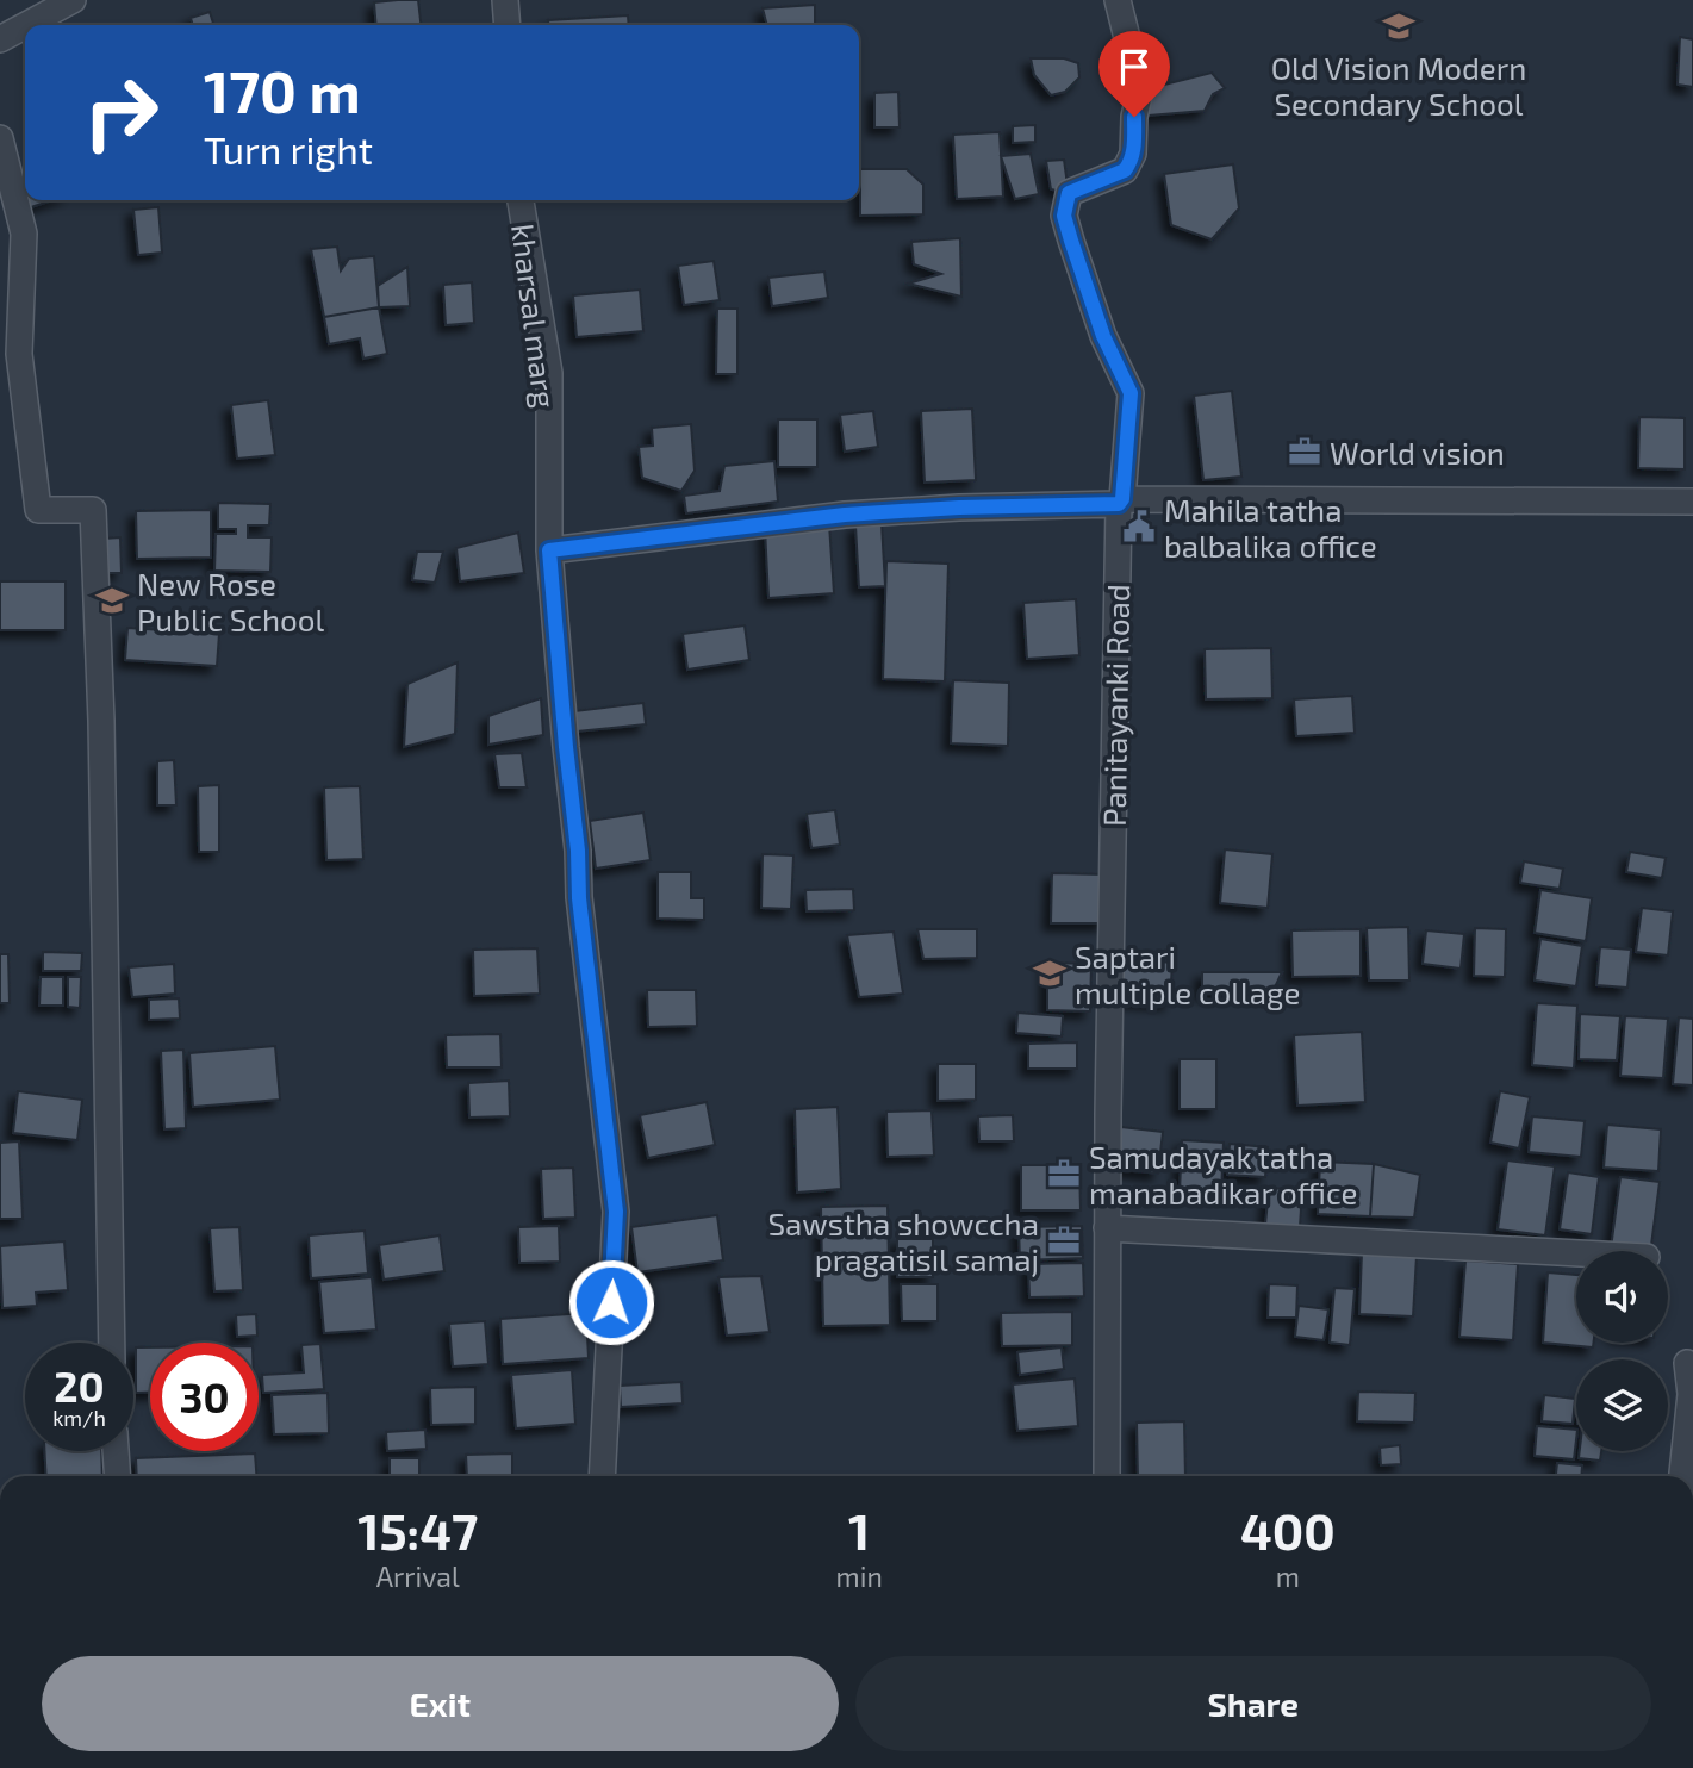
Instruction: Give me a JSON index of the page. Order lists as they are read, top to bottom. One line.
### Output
{"streets":{"street":["kharsal marg","Panitayanki Road"]},"places":{"school or university":["Old Vision Modern Secondary School","New Rose Public School","Saptari multiple collage"],"office":["World vision","Samudayak tatha manabadikar office","Sawstha showccha pragatisil samaj"],"public building":["Mahila tatha balbalika office"]},"page":{"turn":["170 m","Turn right"],"speed":"20 km/h","limit":"30","eta":["15:47","Arrival","1","min","400","m"],"buttons":["Exit","Share"]}}
